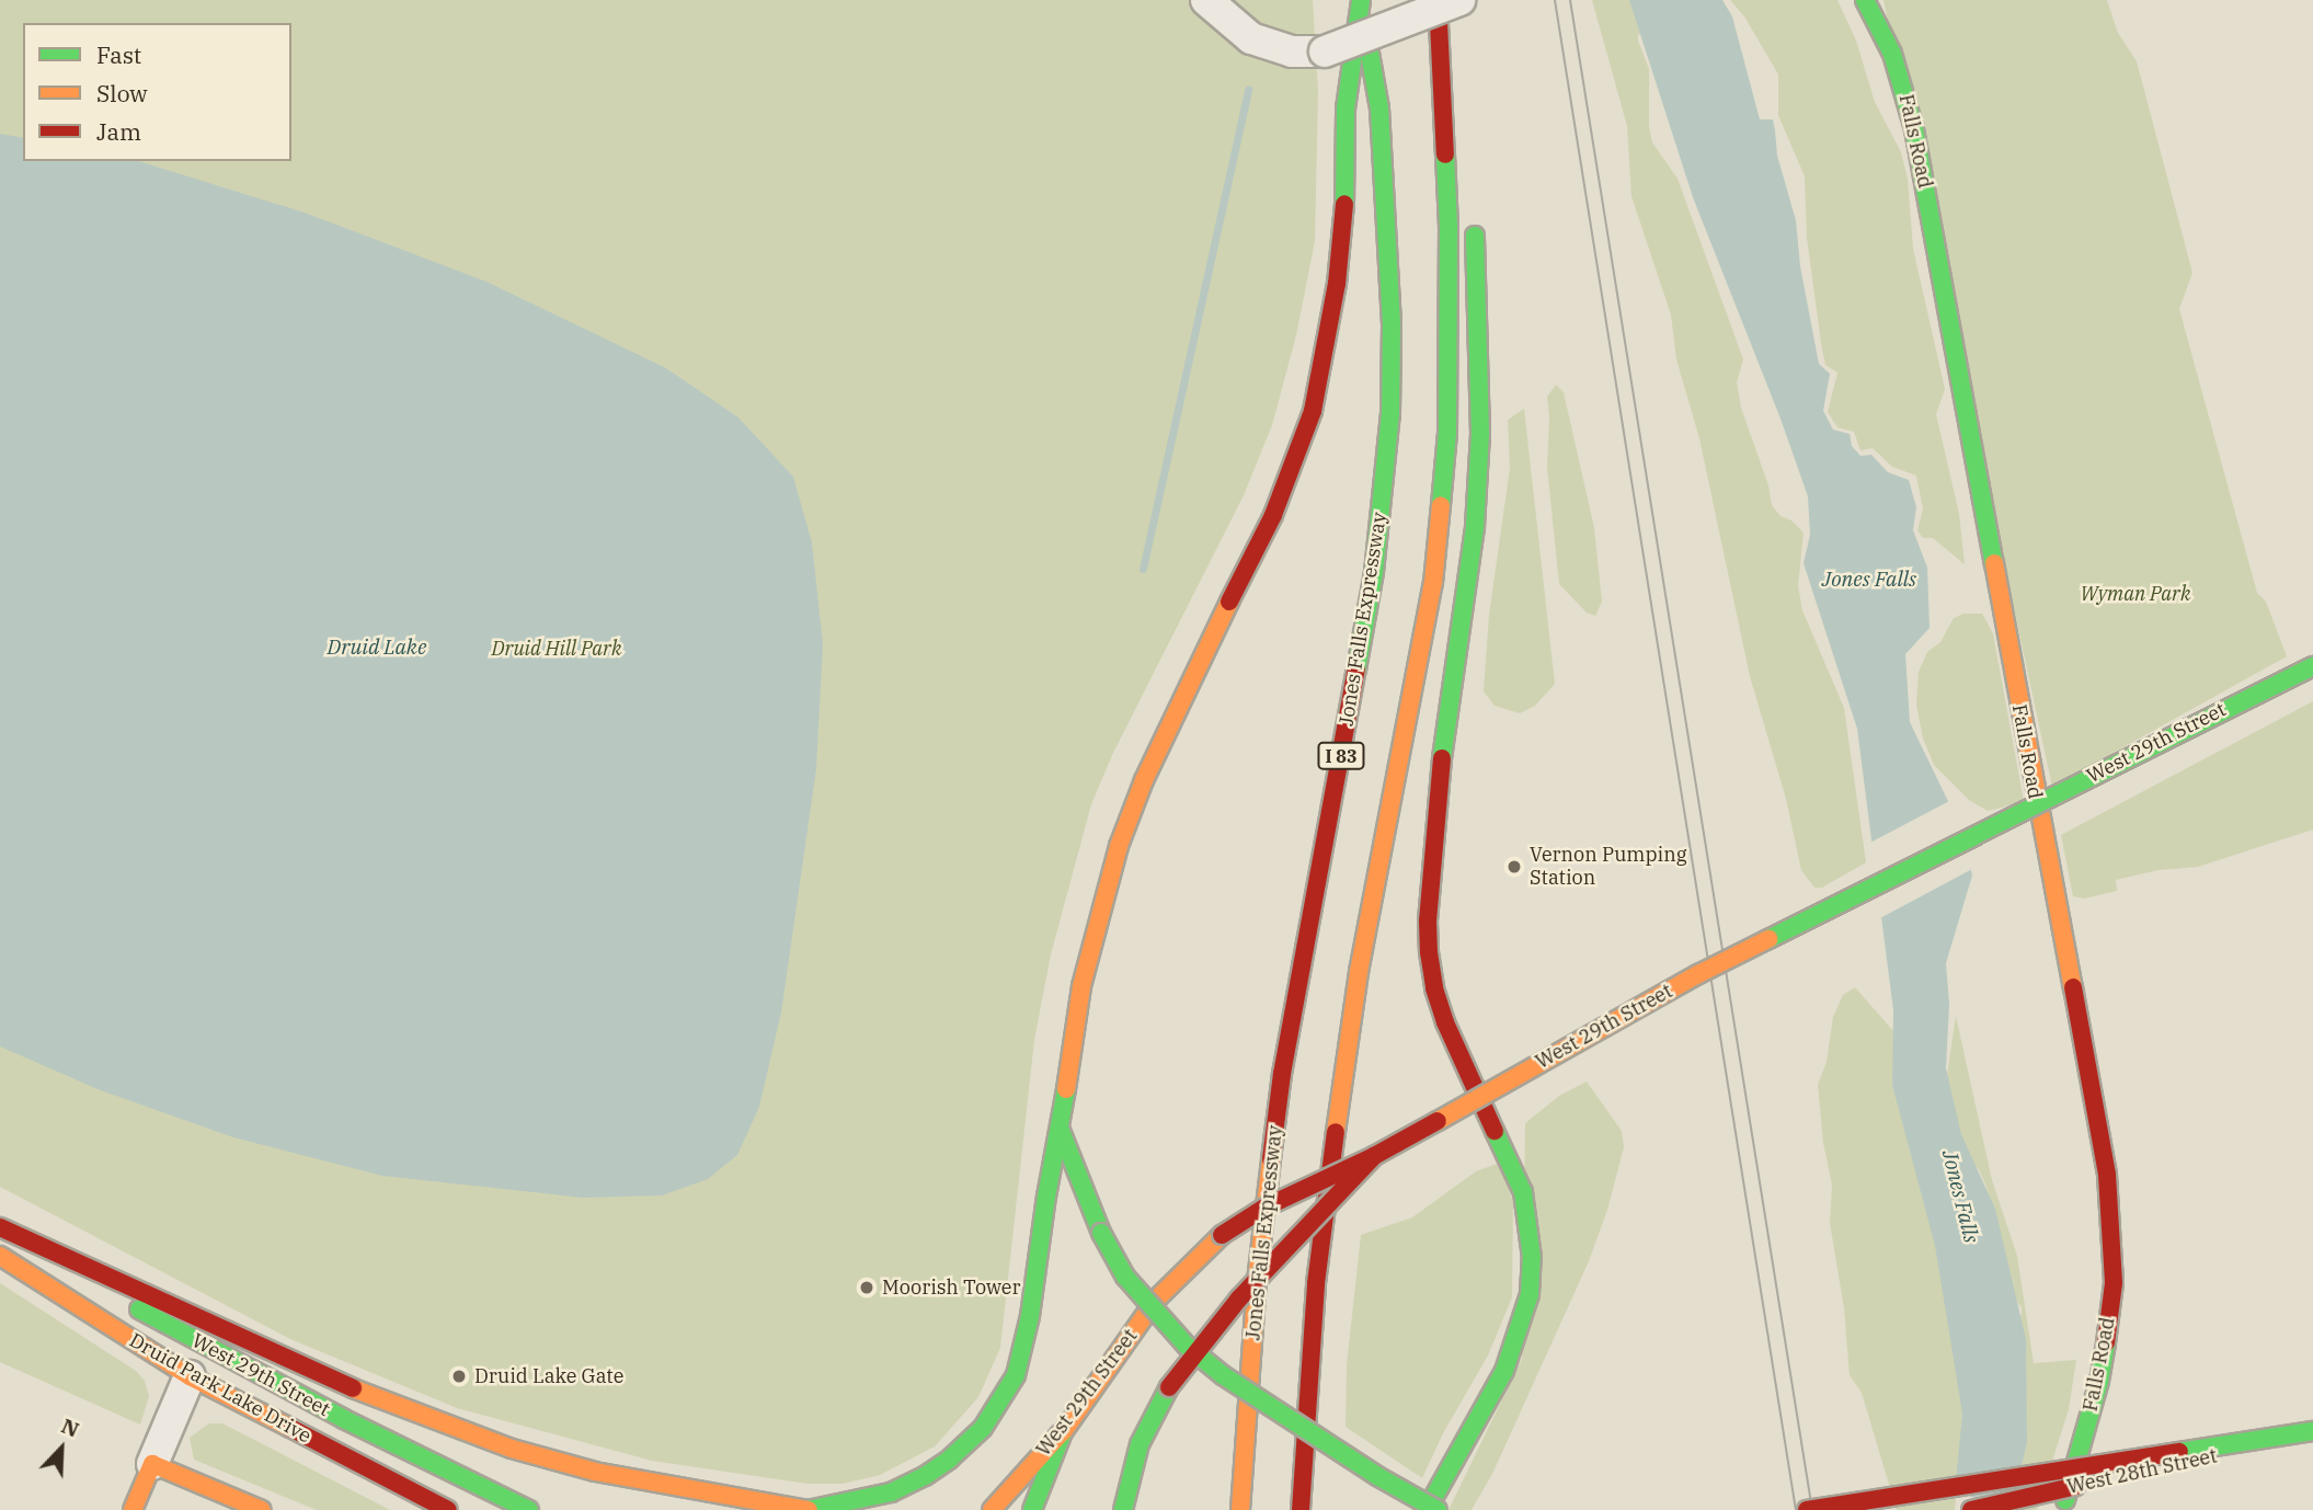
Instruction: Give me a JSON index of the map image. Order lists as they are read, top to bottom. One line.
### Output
{"streets":{"main road":["Falls Road","Jones Falls Expressway","West 29th Street","I 83","Druid Park Lake Drive","West 28th Street"]},"water":["Jones Falls","Druid Lake"],"parks":["Wyman Park","Druid Hill Park"],"places":["Vernon Pumping Station","Moorish Tower","Druid Lake Gate"],"legend":["Fast","Slow","Jam"],"north":"top right"}
